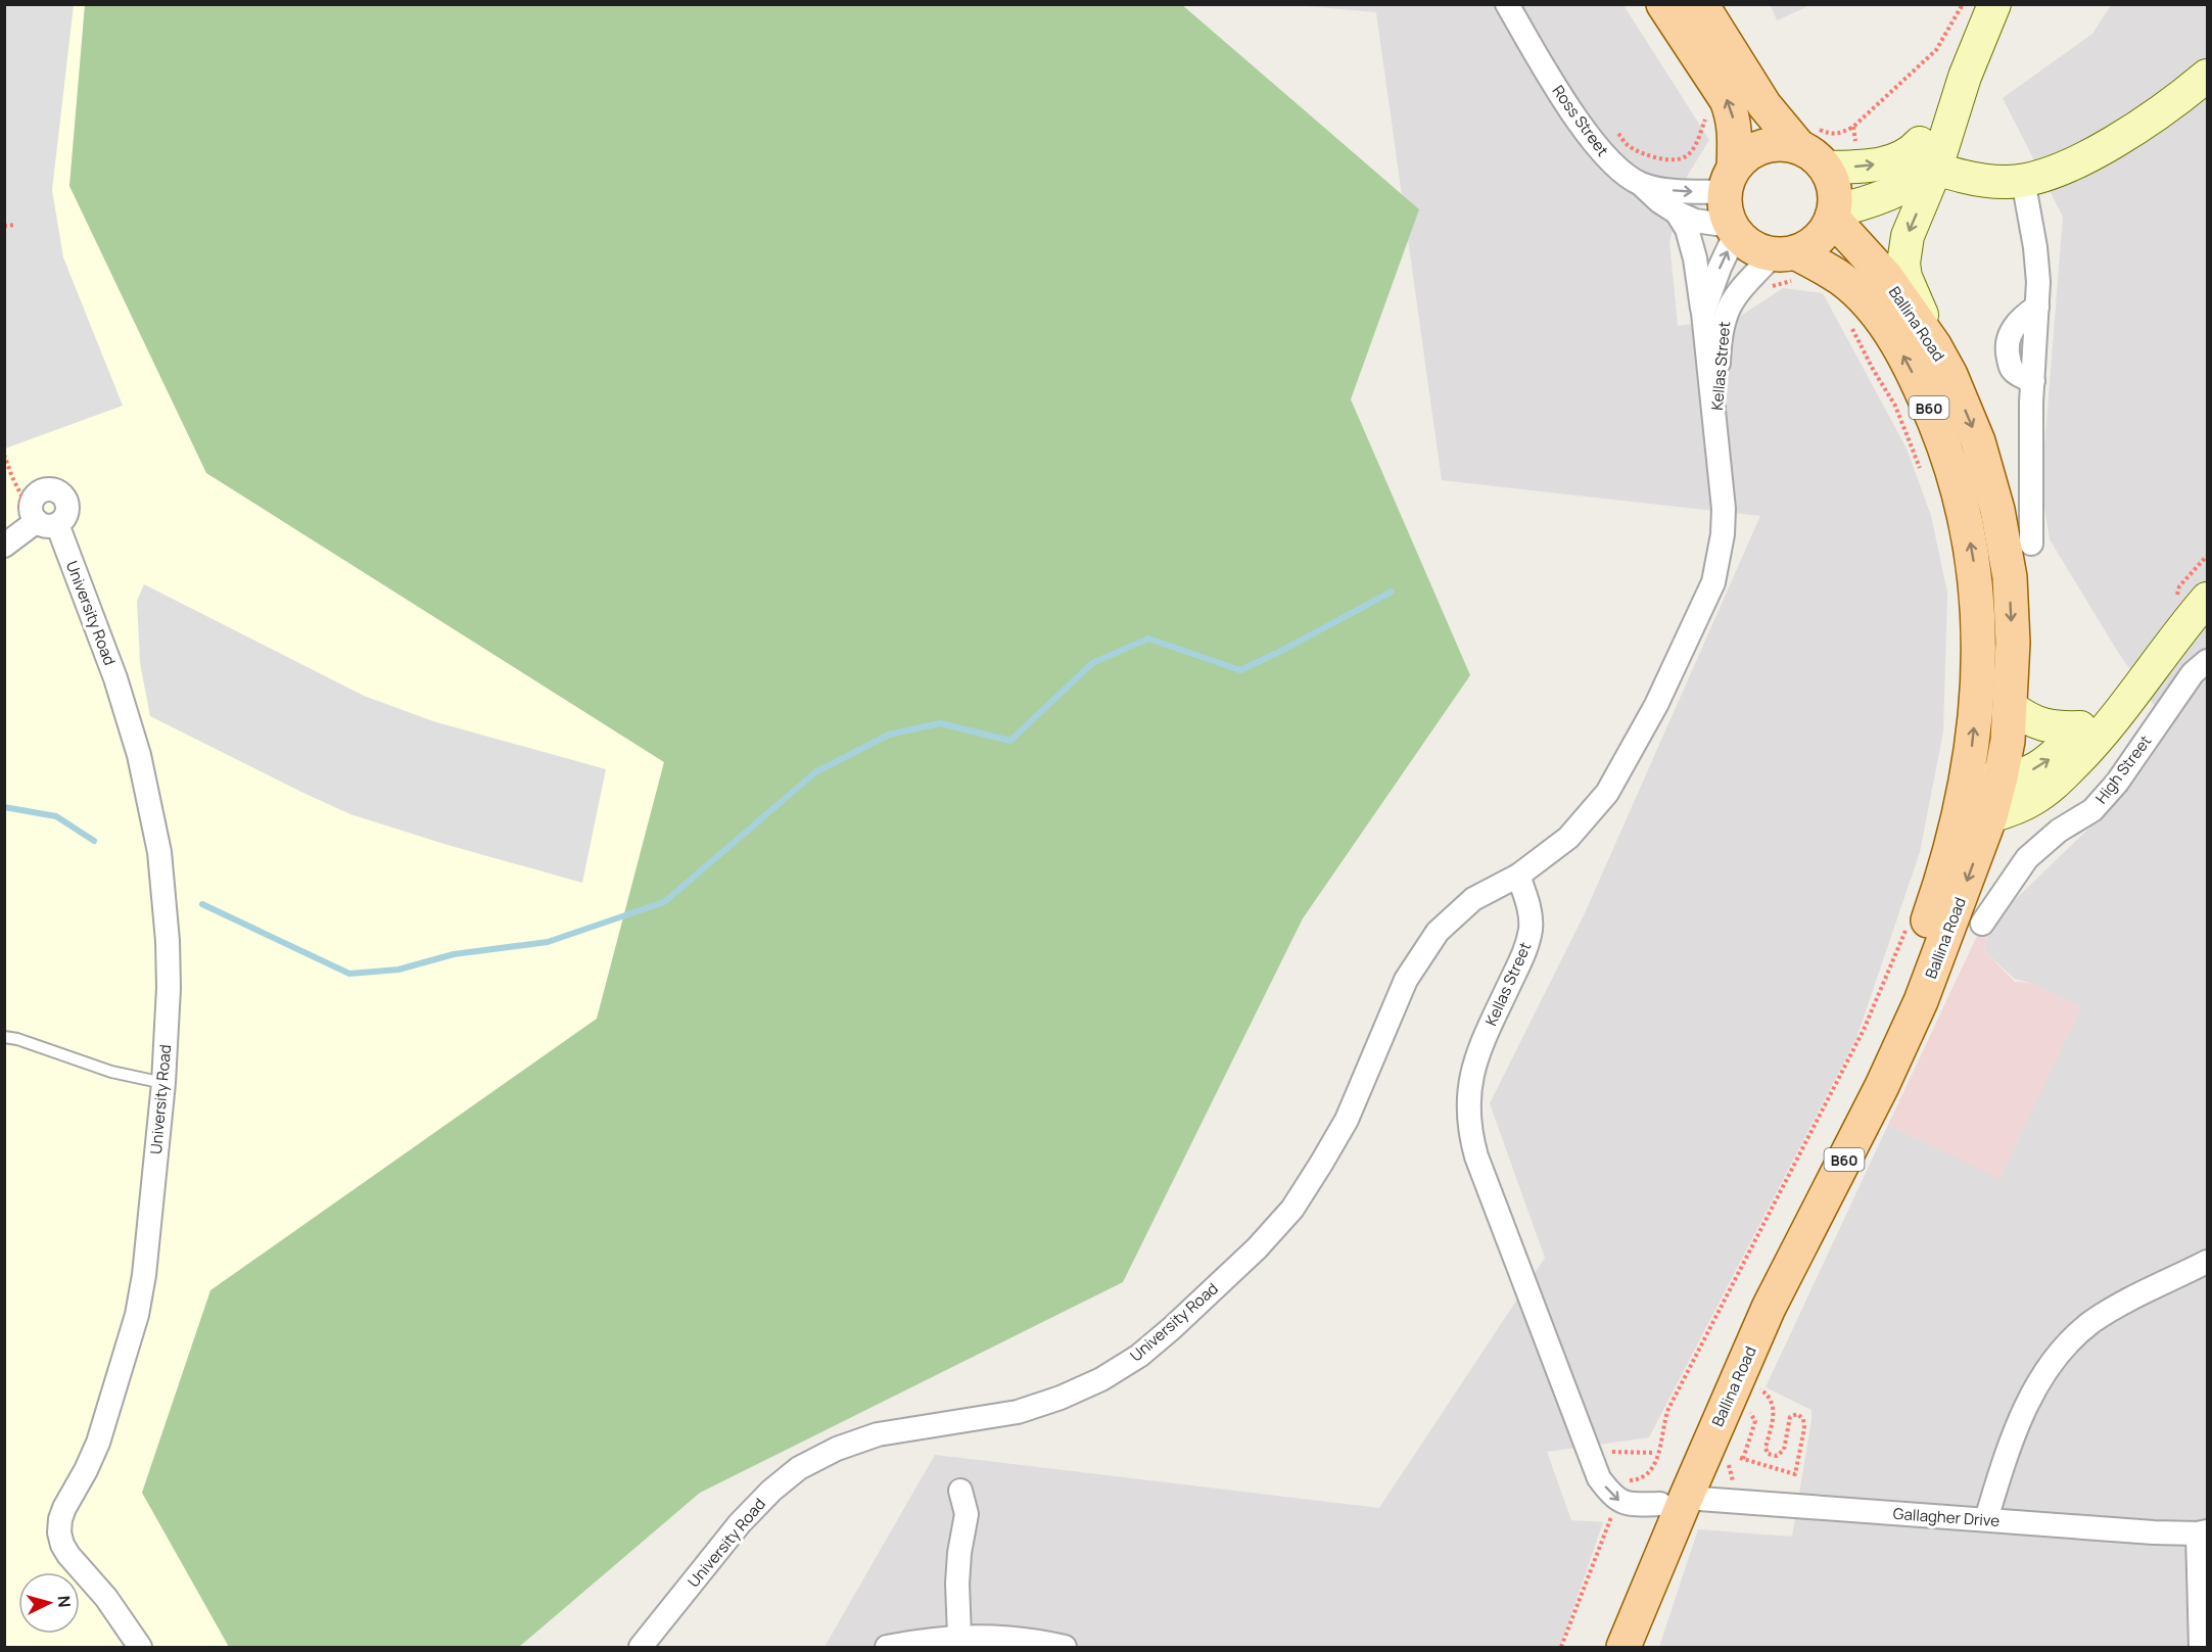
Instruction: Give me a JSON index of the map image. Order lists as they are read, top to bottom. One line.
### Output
{"streets":{"main road":["Ballina Road","B60"],"street":["Ross Street","Kellas Street","University Road","High Street","Gallagher Drive"]},"crossings":[["Ross Street","Ballina Road"],["Ross Street","Kellas Street"],["Ross Street","B60"],["Ballina Road","Kellas Street"],["Ballina Road","B60"],["Ballina Road","Gallagher Drive"],["Kellas Street","B60"],["Kellas Street","University Road"],["Kellas Street","Gallagher Drive"]],"north":"right"}
